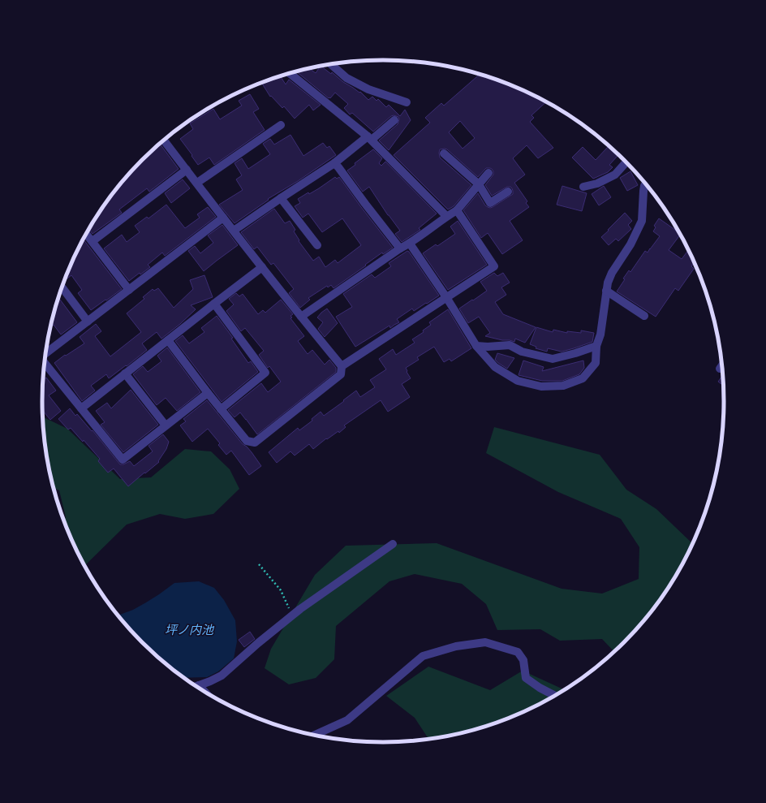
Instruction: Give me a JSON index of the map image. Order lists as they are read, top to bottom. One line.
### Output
{"water":["坪ノ内池"]}
